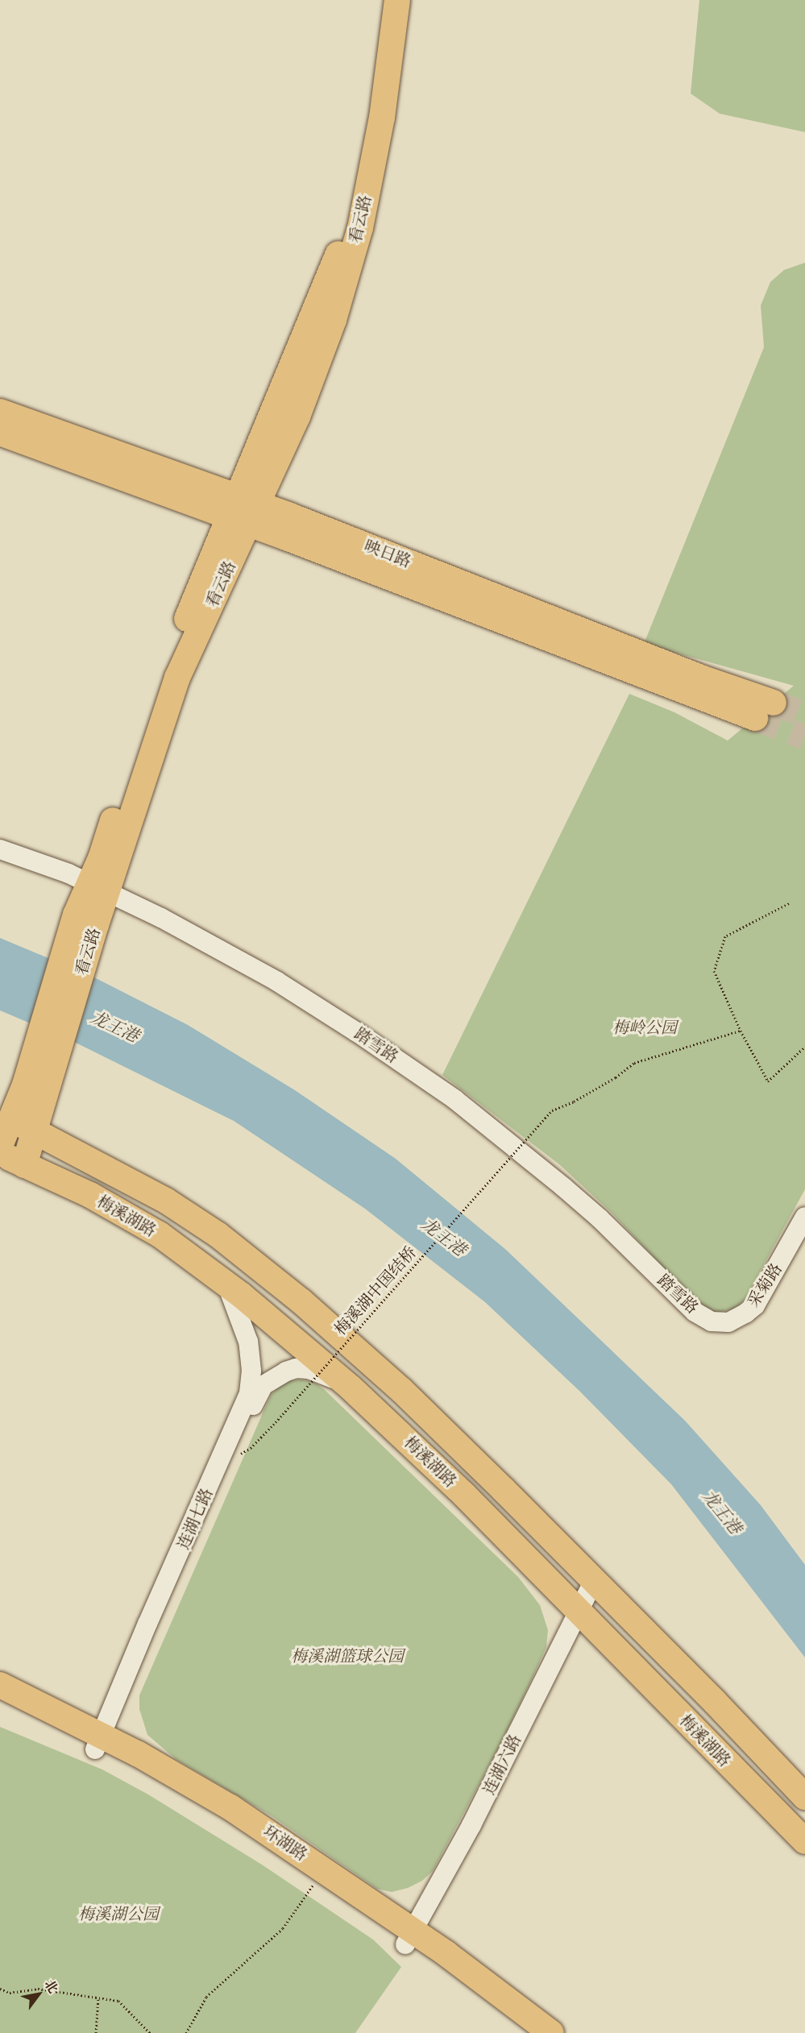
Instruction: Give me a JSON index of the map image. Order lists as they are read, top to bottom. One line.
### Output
{"streets":{"main road":["看云路","映日路","梅溪湖路","环湖路"],"street":["踏雪路","采菊路","连湖七路","连湖六路"],"path":["梅溪湖中国结桥"]},"crossings":[["看云路","映日路"],["看云路","踏雪路"],["踏雪路","采菊路"],["梅溪湖路","连湖七路"],["梅溪湖路","连湖六路"],["梅溪湖中国结桥","连湖七路"],["连湖七路","环湖路"],["连湖六路","环湖路"]],"water":["龙王港"],"parks":["梅岭公园","梅溪湖篮球公园","梅溪湖公园"],"north":"top right"}
